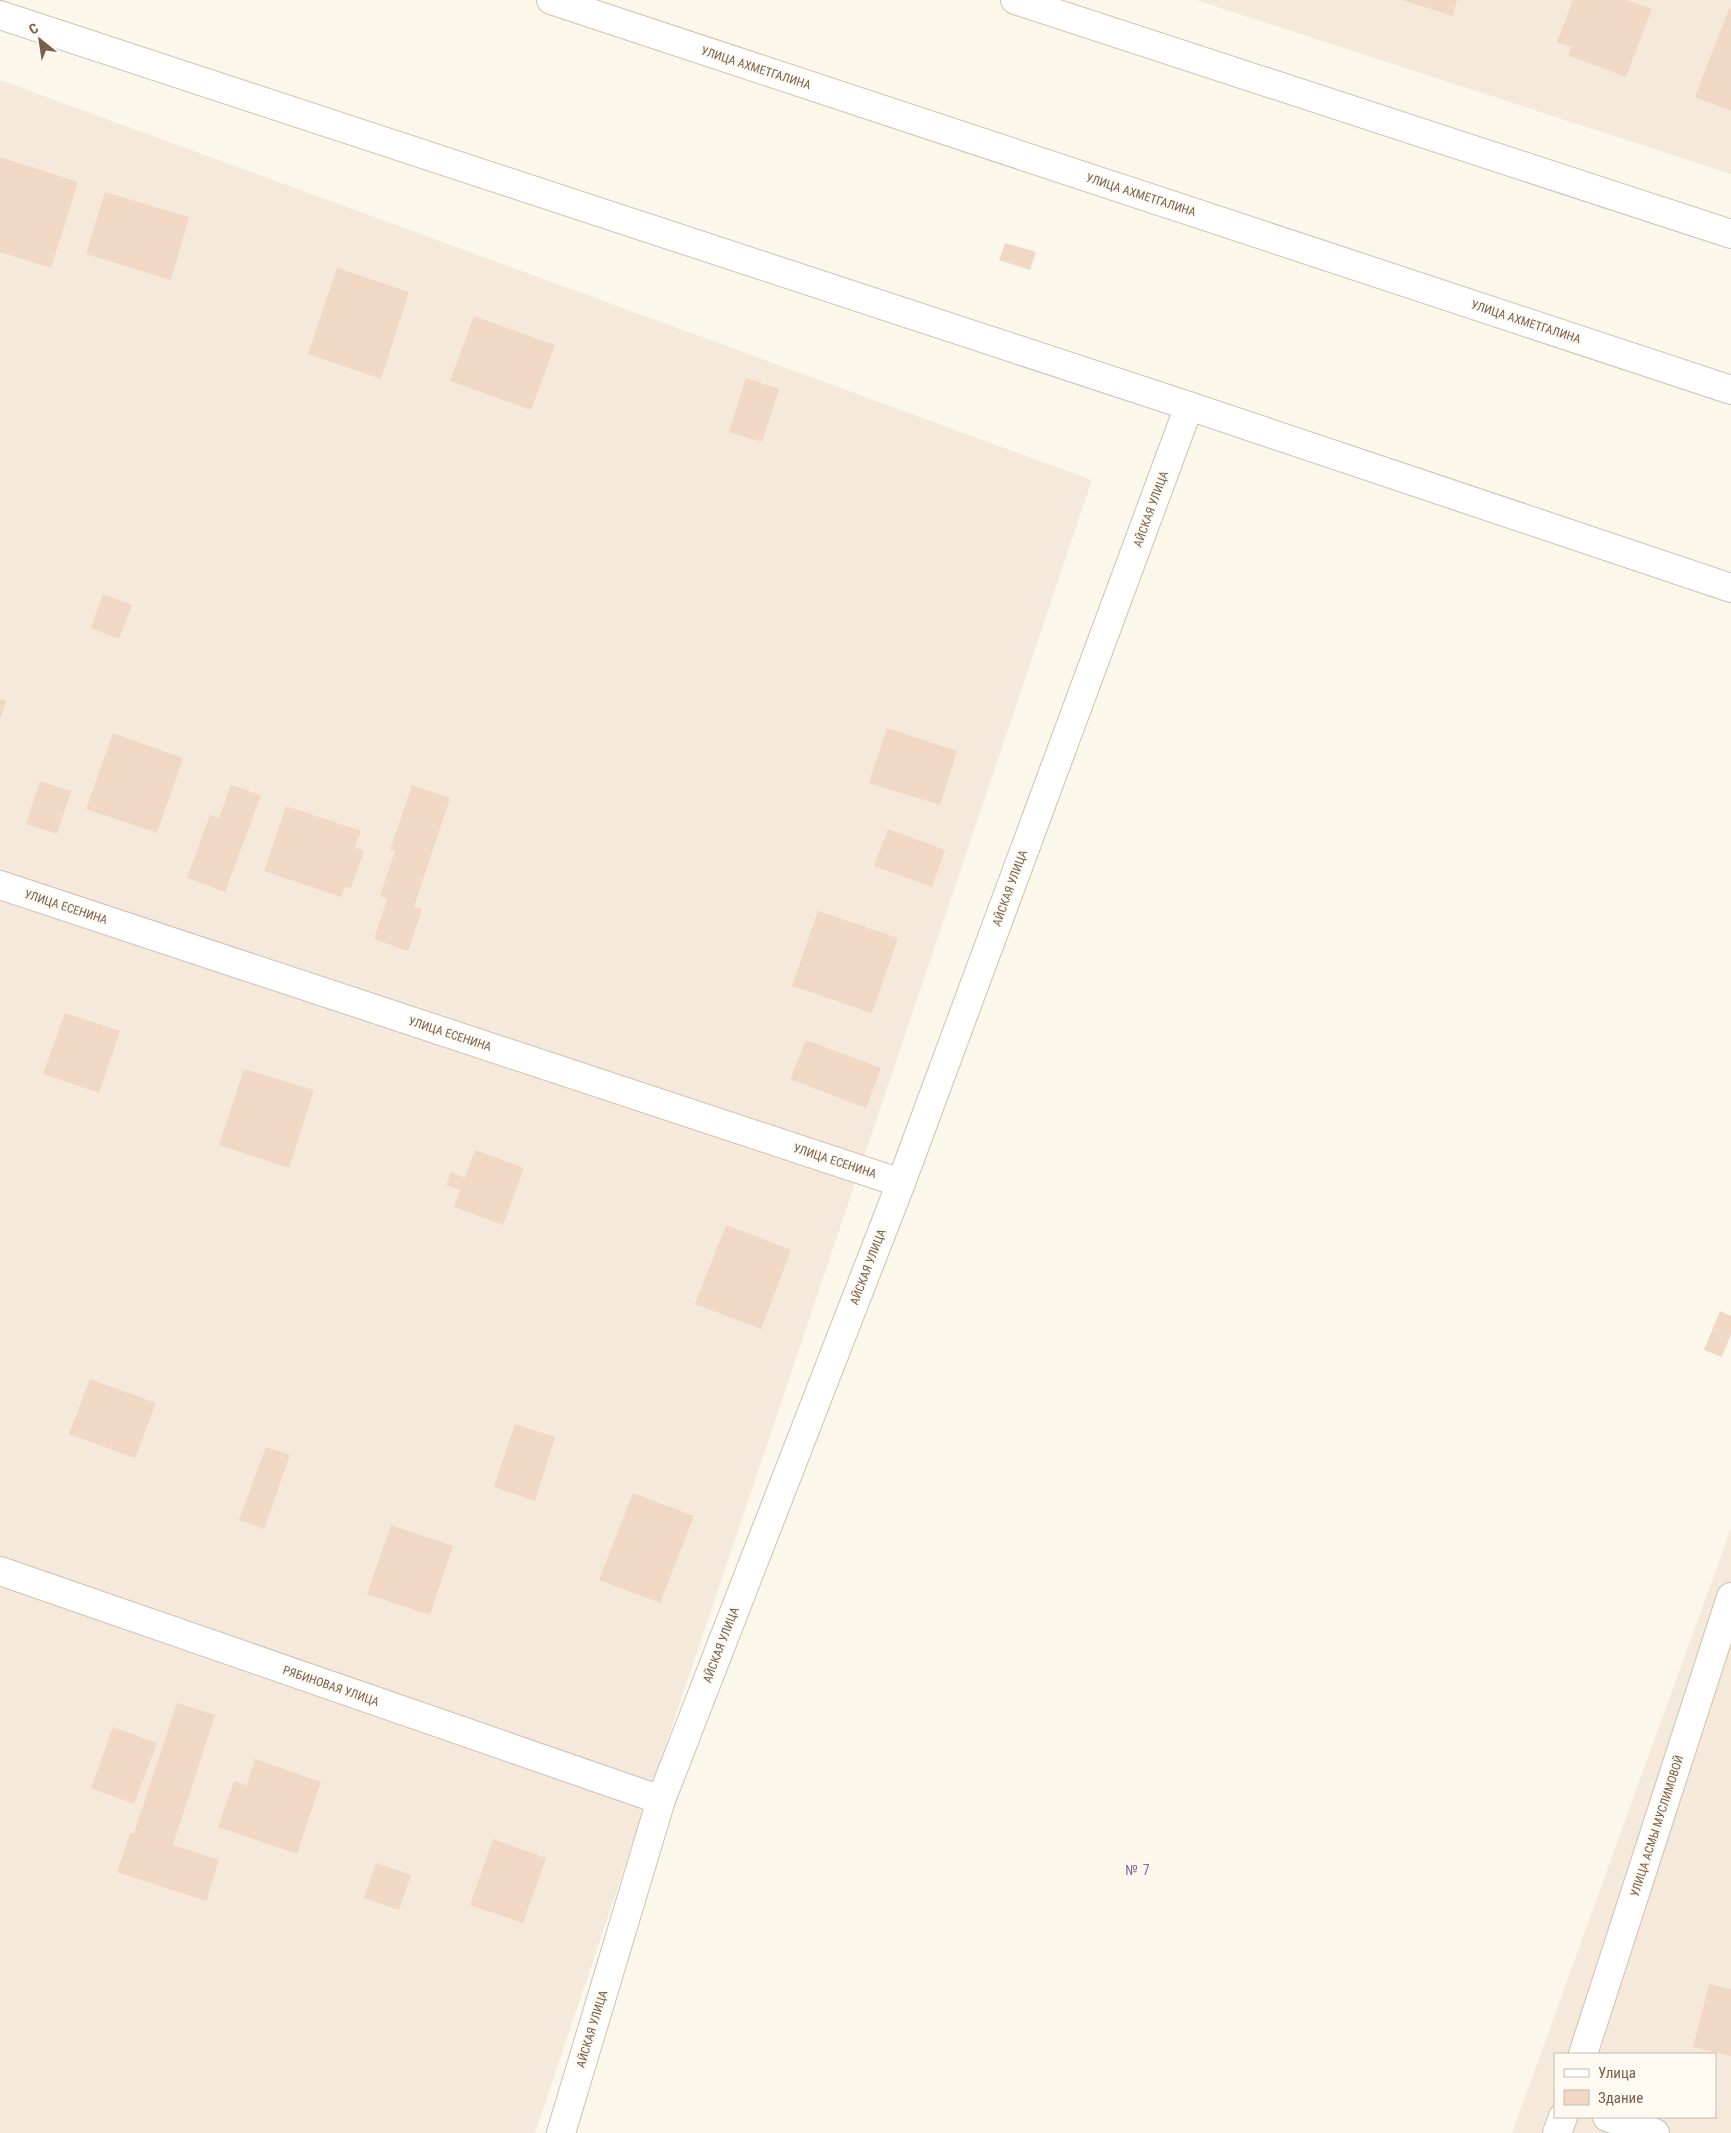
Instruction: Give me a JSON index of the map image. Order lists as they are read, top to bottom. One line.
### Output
{"streets":{"street":["УЛИЦА АХМЕТГАЛИНА","АЙСКАЯ УЛИЦА","УЛИЦА ЕСЕНИНА","РЯБИНОВАЯ УЛИЦА","УЛИЦА АСМЫ МУСЛИМОВОЙ"]},"crossings":[["АЙСКАЯ УЛИЦА","УЛИЦА ЕСЕНИНА"],["АЙСКАЯ УЛИЦА","РЯБИНОВАЯ УЛИЦА"]],"districts":["№ 7"],"legend":["Улица","Здание"],"north":"top left"}
